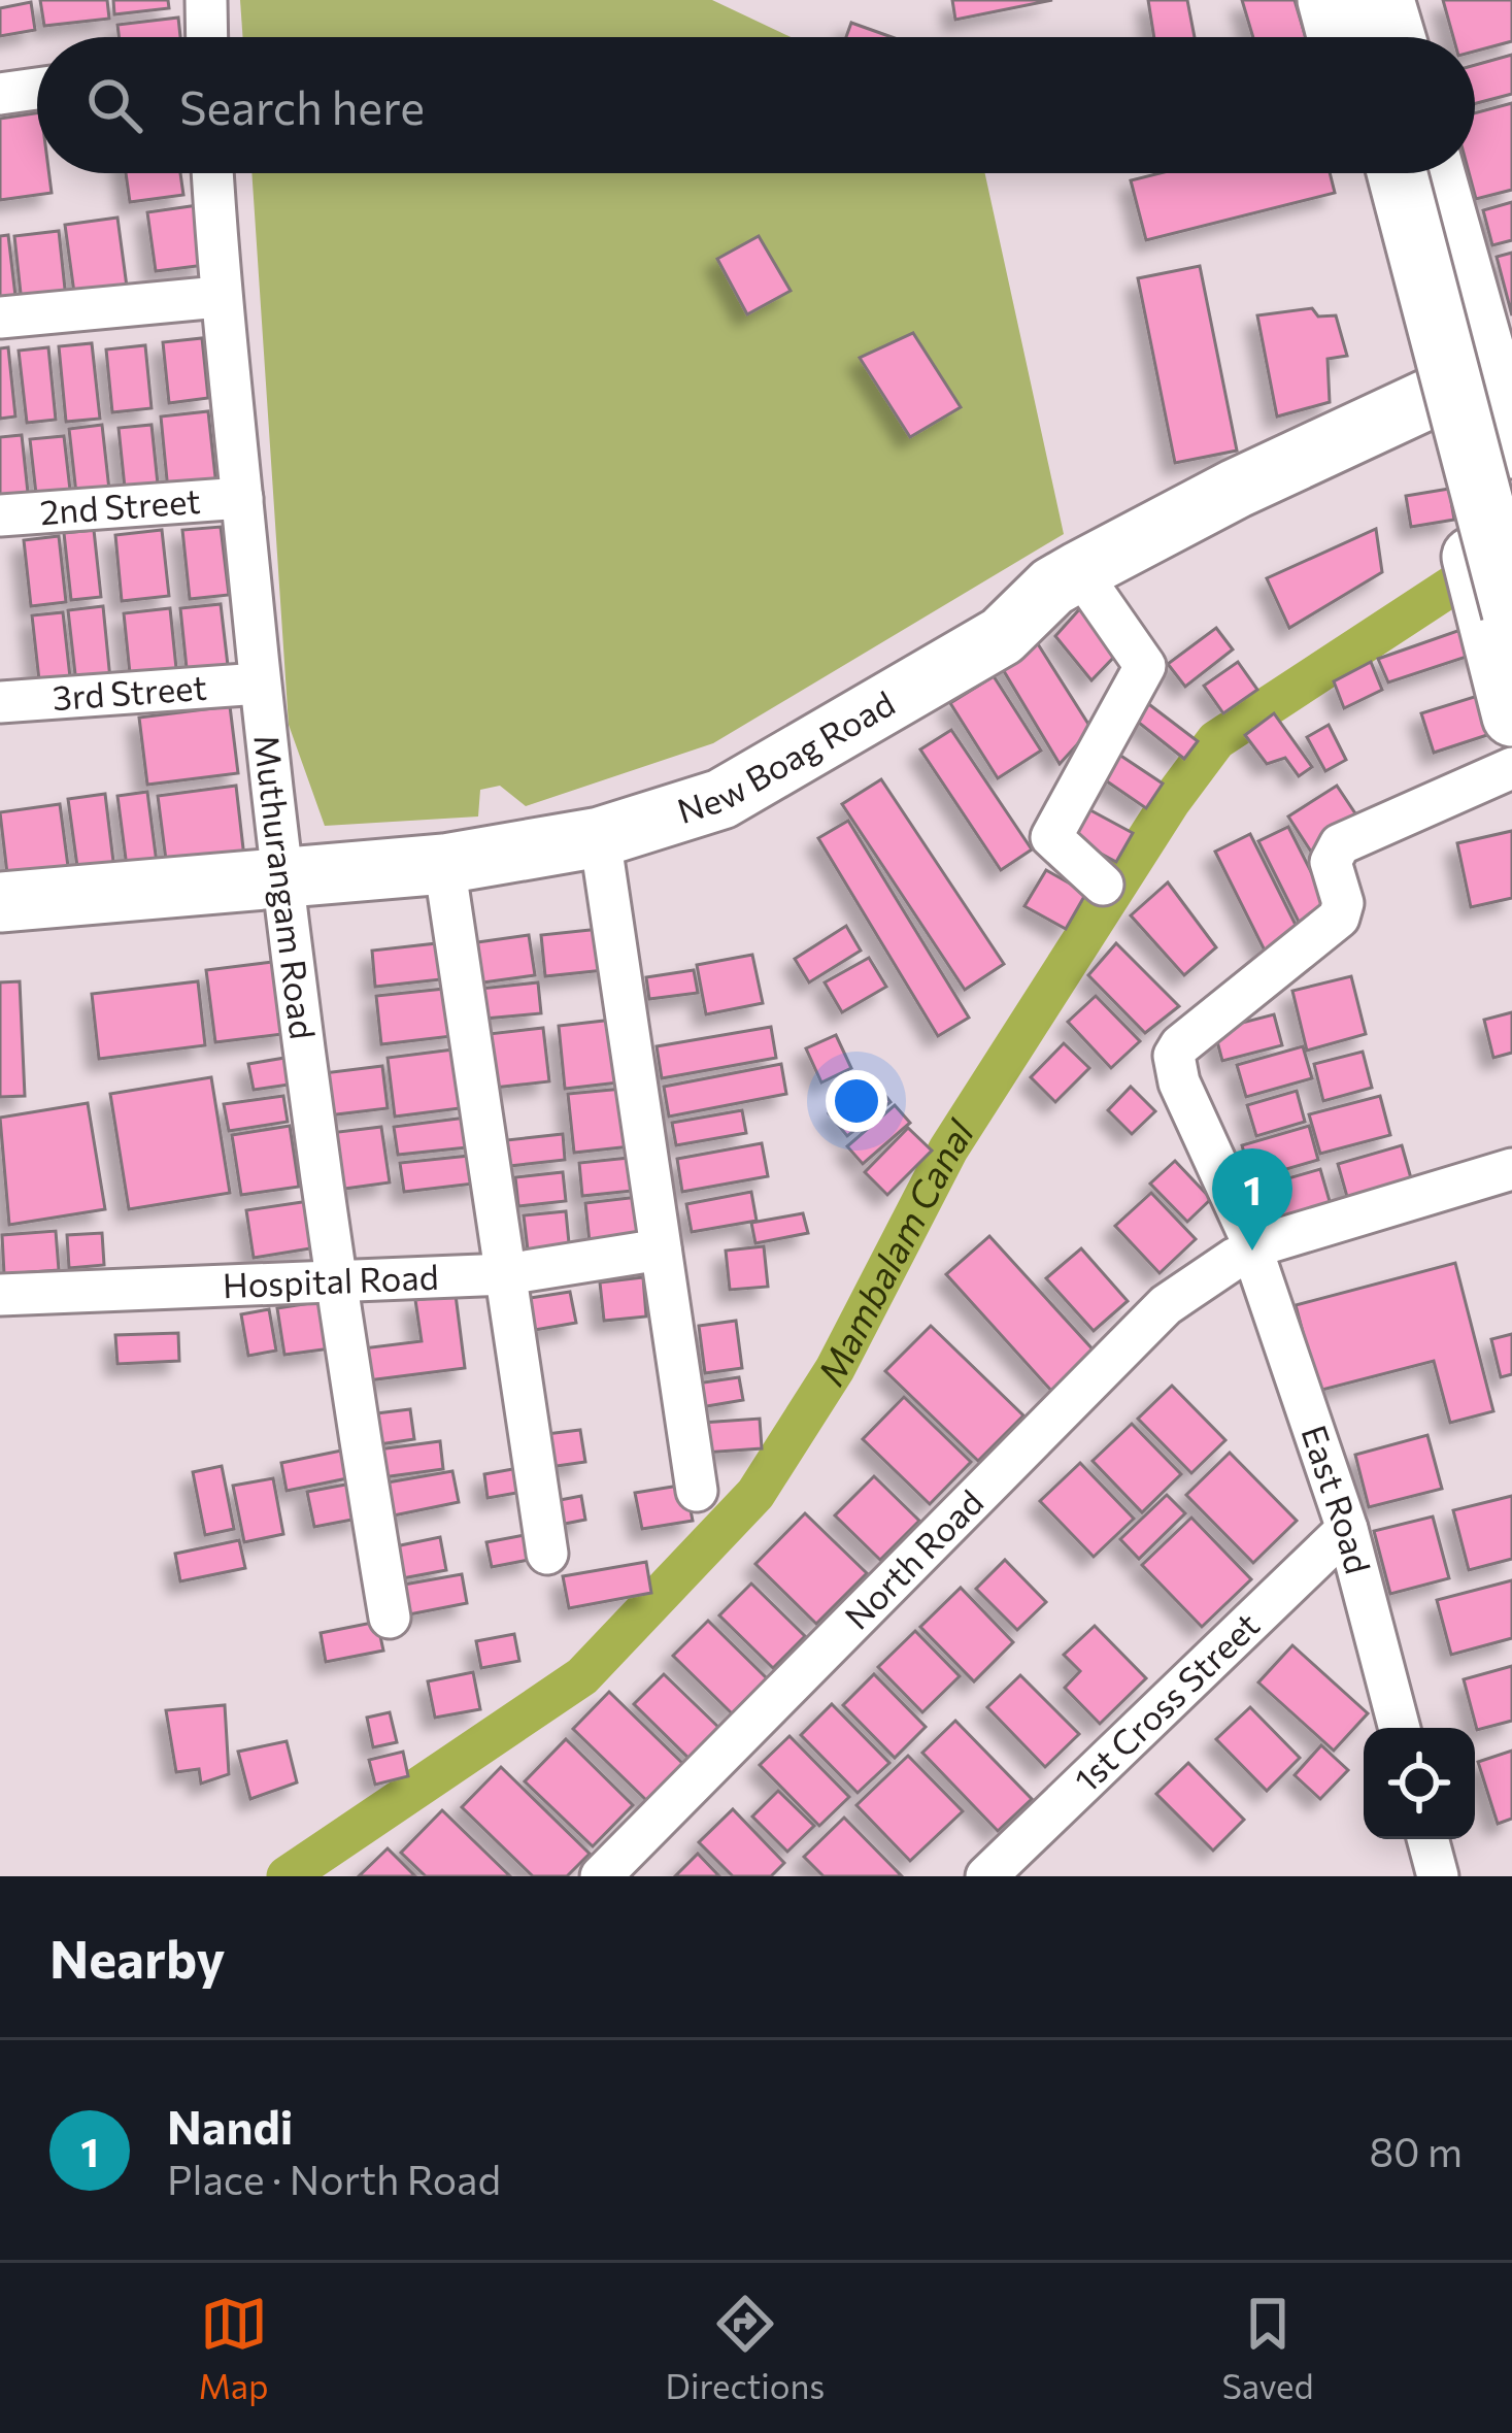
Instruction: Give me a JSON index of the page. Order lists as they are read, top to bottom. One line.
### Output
{"streets":{"main road":["New Boag Road"],"street":["2nd Street","3rd Street","Muthurangam Road","Hospital Road","East Road","North Road","1st Cross Street"]},"crossings":[["2nd Street","Muthurangam Road"],["3rd Street","Muthurangam Road"],["New Boag Road","Muthurangam Road"],["Muthurangam Road","Hospital Road"],["East Road","North Road"],["East Road","1st Cross Street"]],"water":["Mambalam Canal"],"page":{"search":"Search here","pins":"1","heading":"Nearby","list":[{"mark":"1","name":"Nandi","note":"Place · North Road","value":"80 m"}],"nav":["Map","Directions","Saved"]}}
